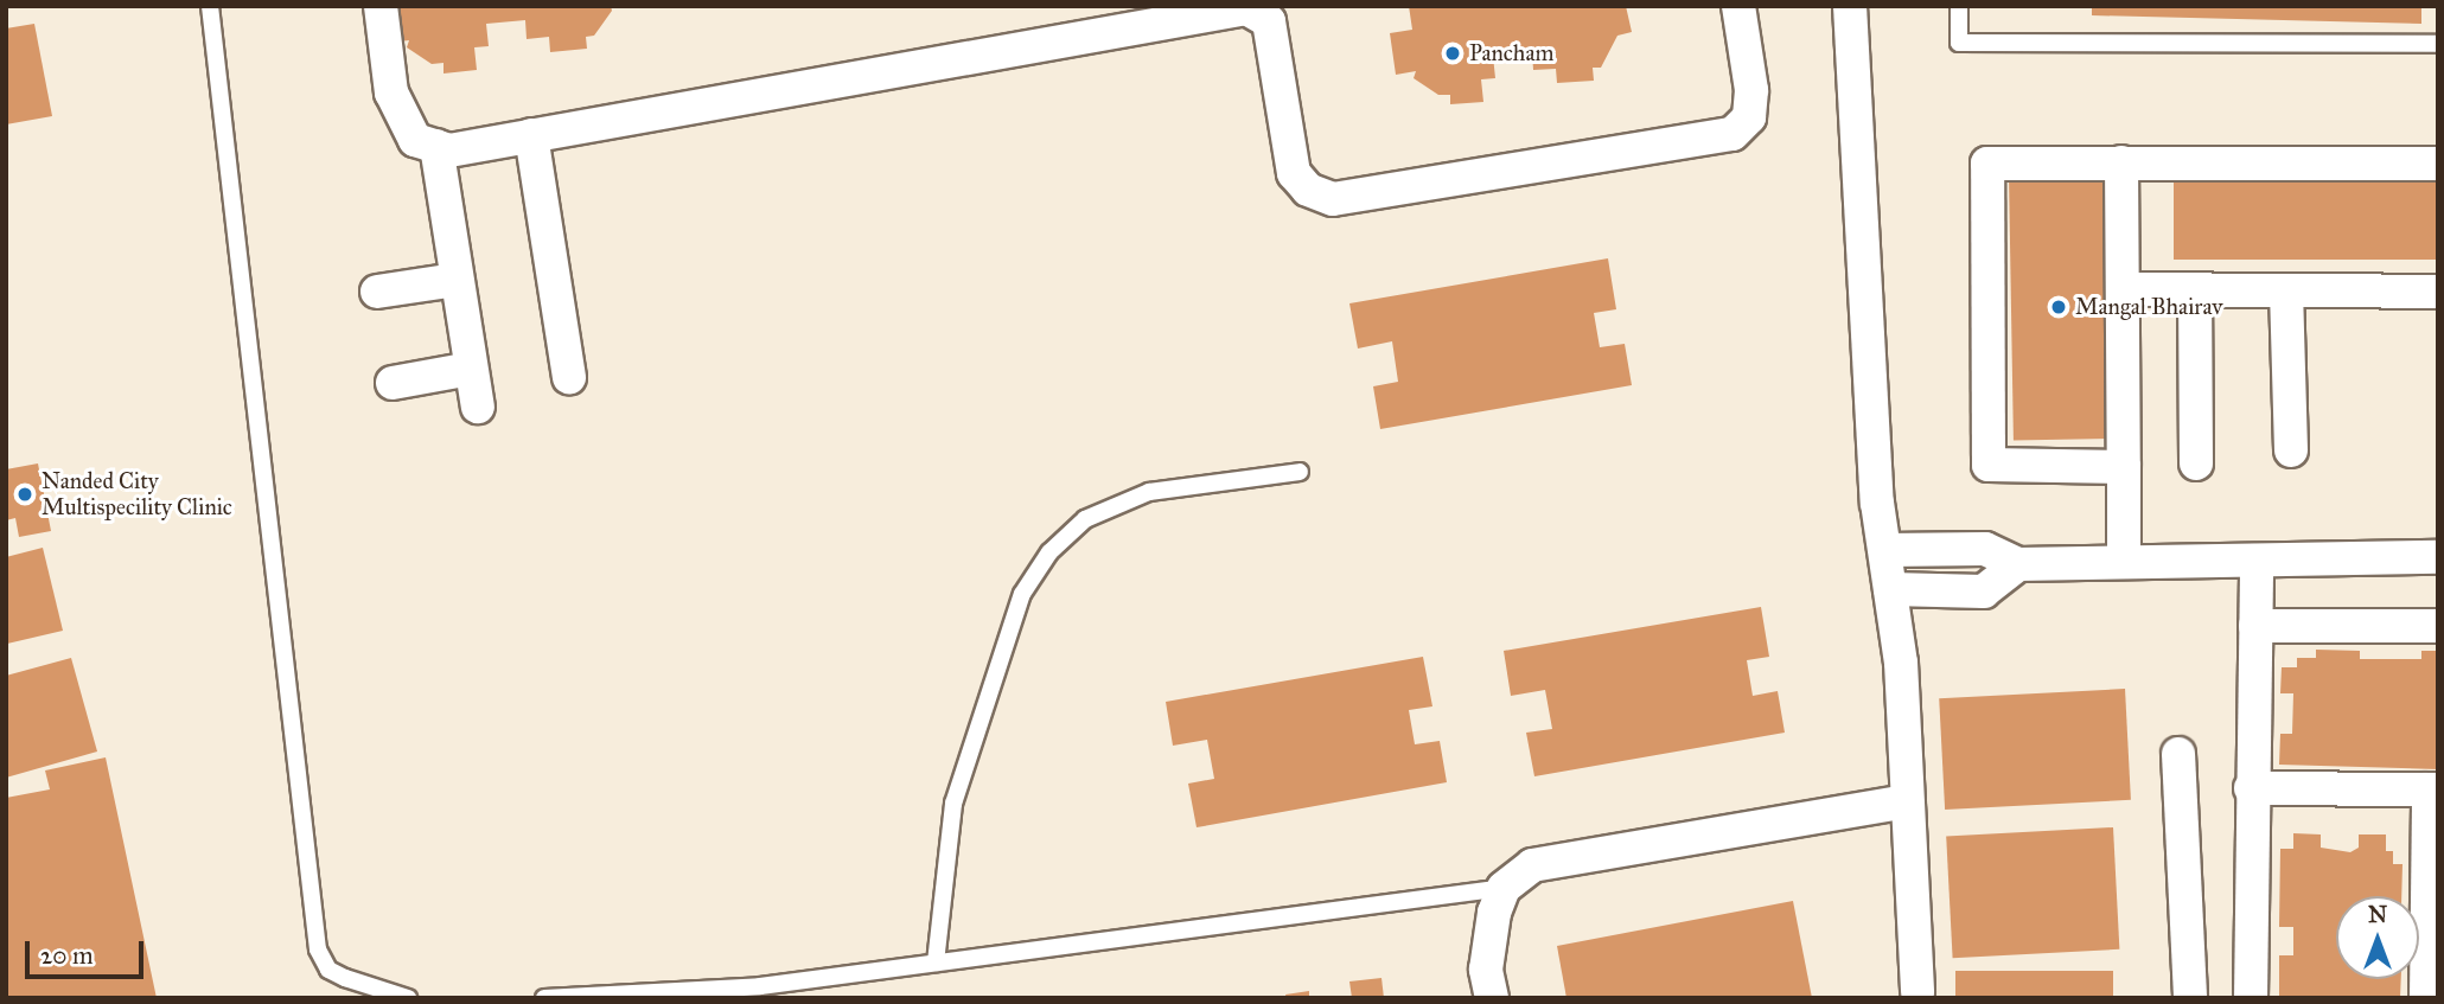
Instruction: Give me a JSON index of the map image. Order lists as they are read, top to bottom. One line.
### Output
{"places":["Pancham","Mangal Bhairav","Nanded City Multispecility Clinic"],"scale_bar":"20 m","north":"top"}
